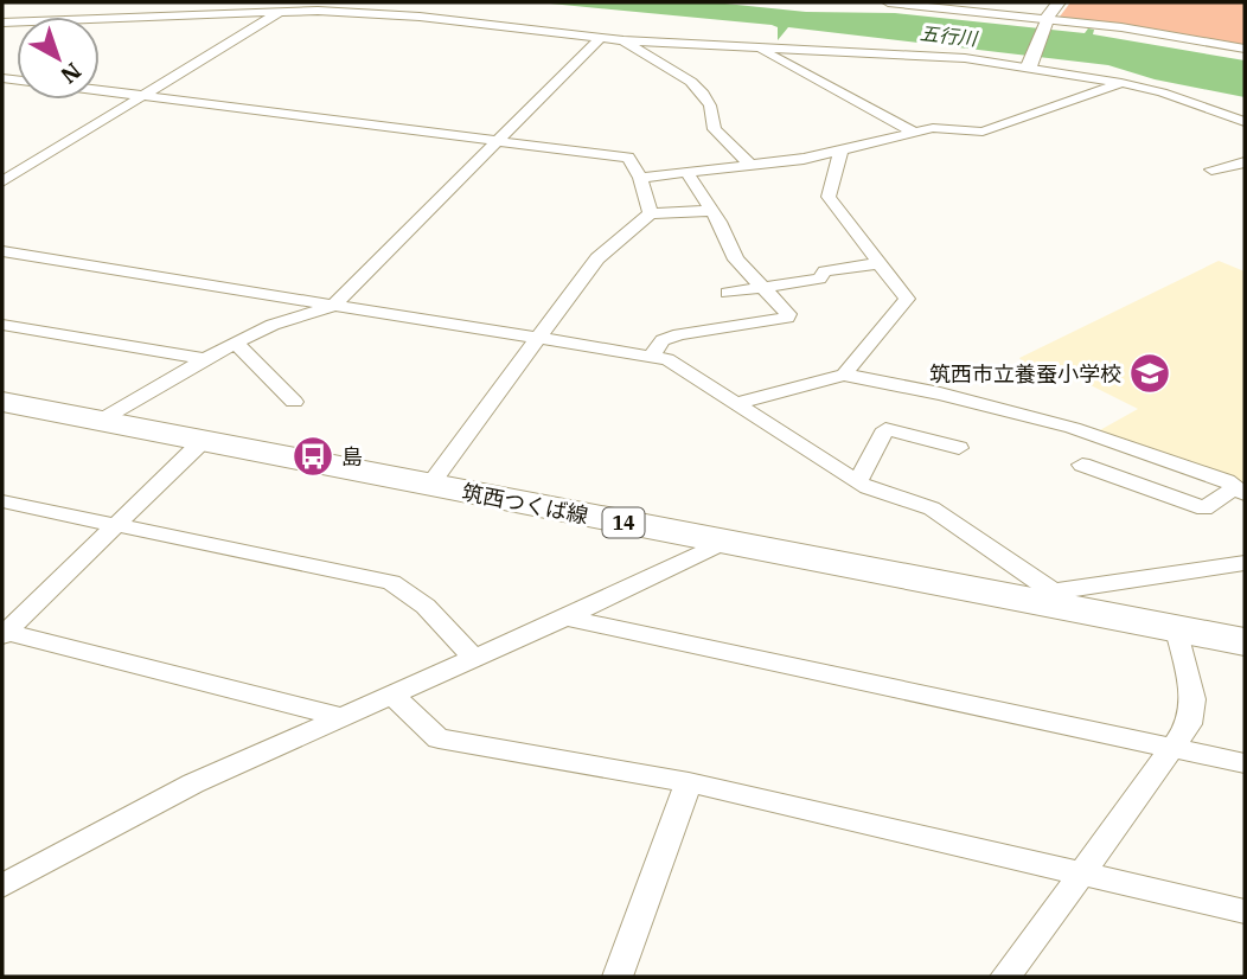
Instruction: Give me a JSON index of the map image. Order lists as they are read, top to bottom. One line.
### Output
{"streets":{"main road":["筑西つくば線","14"]},"water":["五行川"],"places":{"school or university":["筑西市立養蚕小学校"],"bus stop":["島"]},"north":"bottom right"}
